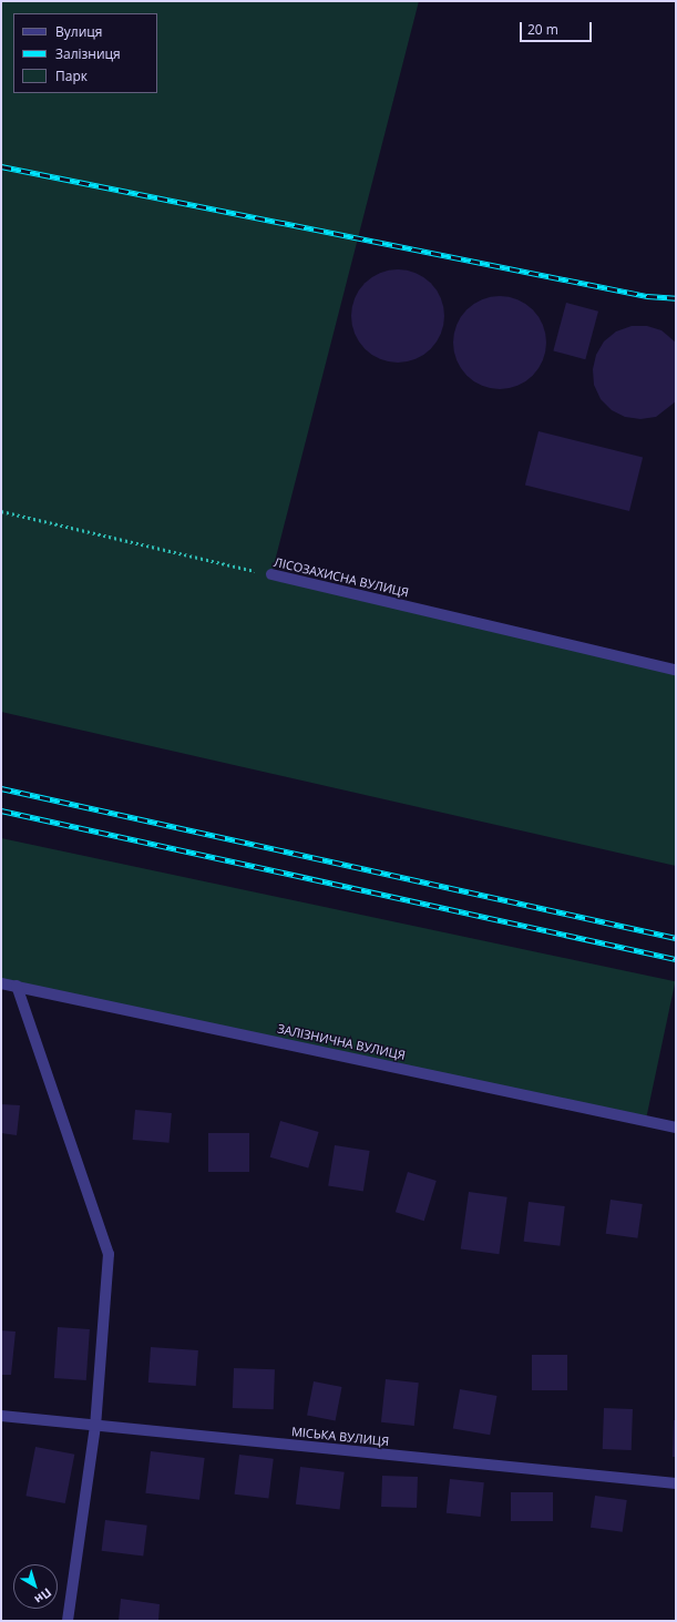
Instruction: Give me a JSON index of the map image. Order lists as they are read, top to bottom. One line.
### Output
{"streets":{"street":["ЛІСОЗАХИСНА ВУЛИЦЯ","ЗАЛІЗНИЧНА ВУЛИЦЯ","МІСЬКА ВУЛИЦЯ"]},"legend":["Вулиця","Залізниця","Парк"],"scale_bar":"20 m","north":"bottom right"}
